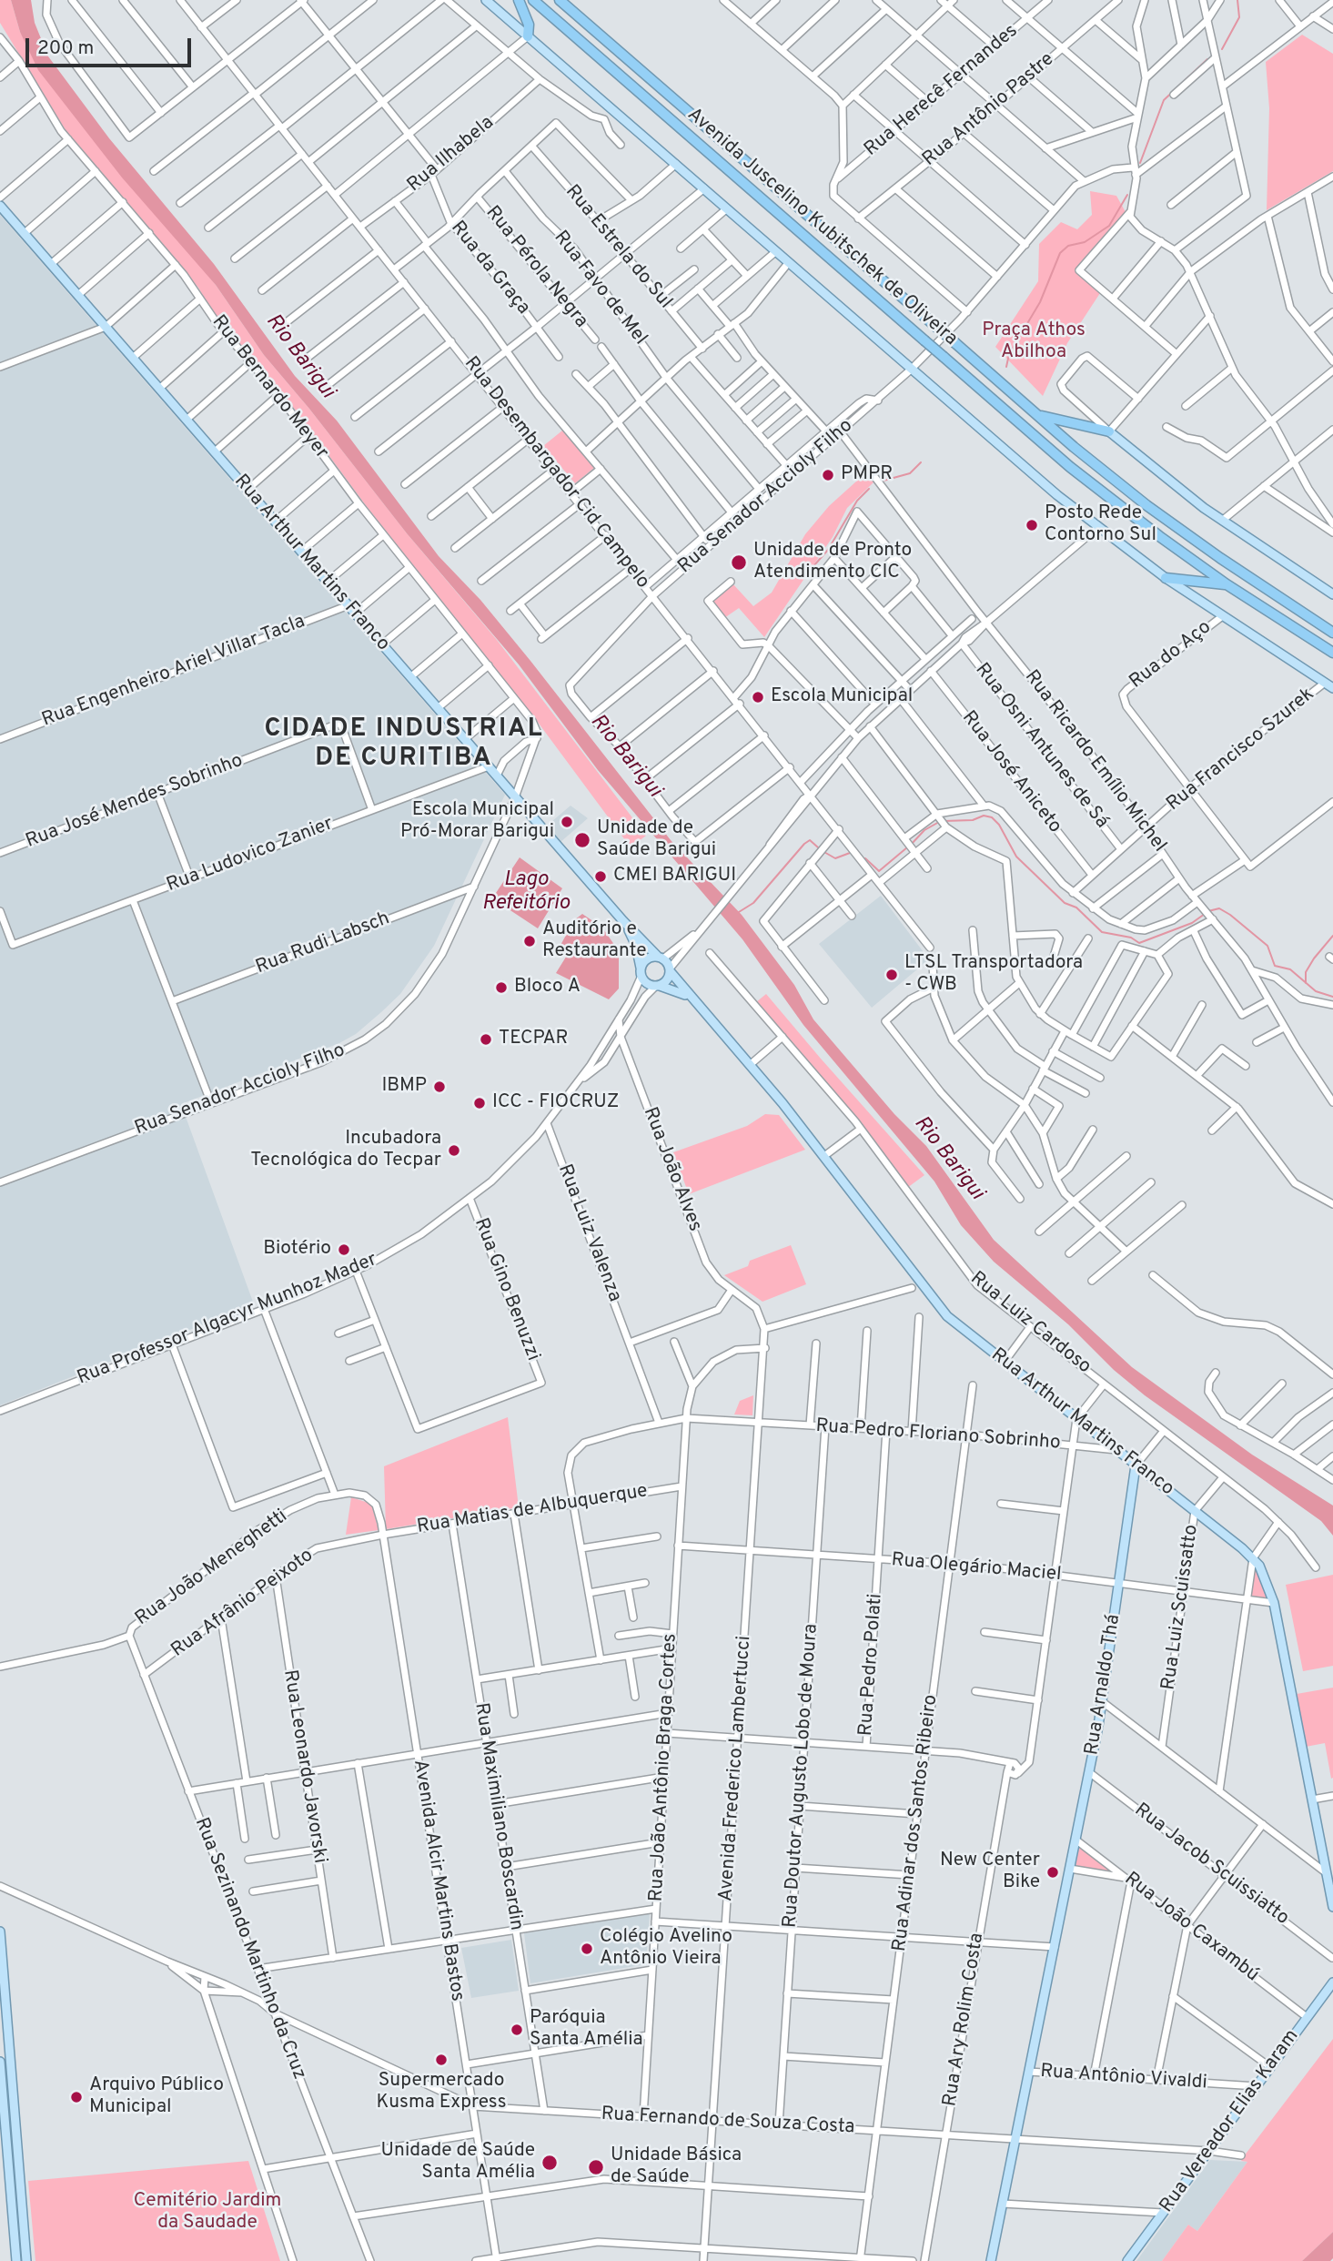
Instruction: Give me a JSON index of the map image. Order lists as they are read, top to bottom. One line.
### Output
{"streets":{"highway":["Avenida Juscelino Kubitschek de Oliveira"],"main road":["Rua Arthur Martins Franco","Rua Arnaldo Thá","Rua Vereador Elias Karam"],"street":["Rua Herecê Fernandes","Rua Antônio Pastre","Rua Ilhabela","Rua Estrela do Sul","Rua Pérola Negra","Rua da Graça","Rua Favo de Mel","Rua Bernardo Meyer","Rua Desembargador Cid Campelo","Rua Senador Accioly Filho","Rua do Aço","Rua Engenheiro Ariel Villar Tacla","Rua Osni Antunes de Sá","Rua Francisco Szurek","Rua Ricardo Emílio Michel","Rua José Aniceto","Rua José Mendes Sobrinho","Rua Ludovico Zanier","Rua Rudi Labsch","Rua João Alves","Rua Luiz Valenza","Rua Gino Benuzzi","Rua Professor Algacyr Munhoz Mader","Rua Luiz Cardoso","Rua Pedro Floriano Sobrinho","Rua Matias de Albuquerque","Rua João Meneghetti","Rua Olegário Maciel","Rua Afrânio Peixoto","Rua Luiz Scuissatto","Rua Pedro Polati","Rua Leonardo Javorski","Rua João Antônio Braga Cortes","Avenida Frederico Lambertucci","Rua Doutor Augusto Lobo de Moura","Rua Maximiliano Boscardin","Rua Adinar dos Santos Ribeiro","Rua Jacob Scuissiatto","Avenida Alcir Martins Bastos","Rua João Caxambú","Rua Sezinando Martinho da Cruz","Rua Ary Rolim Costa","Rua Antônio Vivaldi","Rua Fernando de Souza Costa"]},"crossings":[["Rua Ilhabela","Rua da Graça"],["Rua Ilhabela","Rua Desembargador Cid Campelo"],["Rua Bernardo Meyer","Rua Senador Accioly Filho"],["Rua Desembargador Cid Campelo","Rua Senador Accioly Filho"],["Rua Senador Accioly Filho","Rua Arthur Martins Franco"],["Rua Senador Accioly Filho","Rua Ricardo Emílio Michel"],["Rua Senador Accioly Filho","Rua Rudi Labsch"],["Rua Arthur Martins Franco","Rua Engenheiro Ariel Villar Tacla"],["Rua Arthur Martins Franco","Rua Ludovico Zanier"],["Rua Arthur Martins Franco","Rua Professor Algacyr Munhoz Mader"],["Rua Arthur Martins Franco","Rua Pedro Floriano Sobrinho"],["Rua Arthur Martins Franco","Rua Olegário Maciel"],["Rua Arthur Martins Franco","Rua Luiz Scuissatto"],["Rua Arthur Martins Franco","Rua Arnaldo Thá"],["Rua do Aço","Rua Francisco Szurek"],["Rua Osni Antunes de Sá","Rua Francisco Szurek"],["Rua Francisco Szurek","Rua Ricardo Emílio Michel"],["Rua Francisco Szurek","Rua José Aniceto"],["Rua José Mendes Sobrinho","Rua Ludovico Zanier"],["Rua João Alves","Rua Professor Algacyr Munhoz Mader"],["Rua Luiz Valenza","Rua Professor Algacyr Munhoz Mader"],["Rua Luiz Valenza","Rua Pedro Floriano Sobrinho"],["Rua Gino Benuzzi","Rua Professor Algacyr Munhoz Mader"],["Rua Luiz Cardoso","Rua Luiz Scuissatto"],["Rua Pedro Floriano Sobrinho","Rua Matias de Albuquerque"],["Rua Pedro Floriano Sobrinho","Rua Pedro Polati"],["Rua Pedro Floriano Sobrinho","Rua João Antônio Braga Cortes"],["Rua Pedro Floriano Sobrinho","Avenida Frederico Lambertucci"],["Rua Pedro Floriano Sobrinho","Rua Doutor Augusto Lobo de Moura"],["Rua Pedro Floriano Sobrinho","Rua Adinar dos Santos Ribeiro"],["Rua Matias de Albuquerque","Rua Afrânio Peixoto"],["Rua Matias de Albuquerque","Rua João Antônio Braga Cortes"],["Rua Matias de Albuquerque","Rua Maximiliano Boscardin"],["Rua Matias de Albuquerque","Avenida Alcir Martins Bastos"],["Rua João Meneghetti","Avenida Alcir Martins Bastos"],["Rua João Meneghetti","Rua Sezinando Martinho da Cruz"],["Rua Olegário Maciel","Rua Luiz Scuissatto"],["Rua Olegário Maciel","Rua Pedro Polati"],["Rua Olegário Maciel","Rua Arnaldo Thá"],["Rua Olegário Maciel","Rua João Antônio Braga Cortes"],["Rua Olegário Maciel","Avenida Frederico Lambertucci"],["Rua Olegário Maciel","Rua Doutor Augusto Lobo de Moura"],["Rua Olegário Maciel","Rua Adinar dos Santos Ribeiro"],["Rua Afrânio Peixoto","Rua Leonardo Javorski"],["Rua Afrânio Peixoto","Avenida Alcir Martins Bastos"],["Rua Afrânio Peixoto","Rua Sezinando Martinho da Cruz"],["Rua Arnaldo Thá","Rua Jacob Scuissiatto"],["Rua Arnaldo Thá","Rua João Caxambú"],["Rua Arnaldo Thá","Rua Antônio Vivaldi"],["Rua Arnaldo Thá","Rua Fernando de Souza Costa"],["Rua João Antônio Braga Cortes","Rua Fernando de Souza Costa"],["Avenida Frederico Lambertucci","Rua Fernando de Souza Costa"],["Rua Doutor Augusto Lobo de Moura","Rua Fernando de Souza Costa"],["Rua Maximiliano Boscardin","Rua Fernando de Souza Costa"],["Rua Adinar dos Santos Ribeiro","Rua Fernando de Souza Costa"],["Avenida Alcir Martins Bastos","Rua Fernando de Souza Costa"],["Rua João Caxambú","Rua Vereador Elias Karam"],["Rua Sezinando Martinho da Cruz","Rua Fernando de Souza Costa"],["Rua Ary Rolim Costa","Rua Fernando de Souza Costa"],["Rua Antônio Vivaldi","Rua Vereador Elias Karam"],["Rua Fernando de Souza Costa","Rua Vereador Elias Karam"]],"districts":["CIDADE INDUSTRIAL DE CURITIBA"],"water":["Rio Barigui","Lago Refeitório"],"parks":["Praça Athos Abilhoa","Cemitério Jardim da Saudade"],"places":["PMPR","Posto Rede Contorno Sul","Unidade de Pronto Atendimento CIC","Escola Municipal","Escola Municipal Pró-Morar Barigui","Unidade de Saúde Barigui","CMEI BARIGUI","Auditório e Restaurante","LTSL Transportadora - CWB","Bloco A","TECPAR","IBMP","ICC - FIOCRUZ","Incubadora Tecnológica do Tecpar","Biotério","New Center Bike","Colégio Avelino Antônio Vieira","Paróquia Santa Amélia","Supermercado Kusma Express","Arquivo Público Municipal","Unidade de Saúde Santa Amélia","Unidade Básica de Saúde"],"scale_bar":"200 m"}
